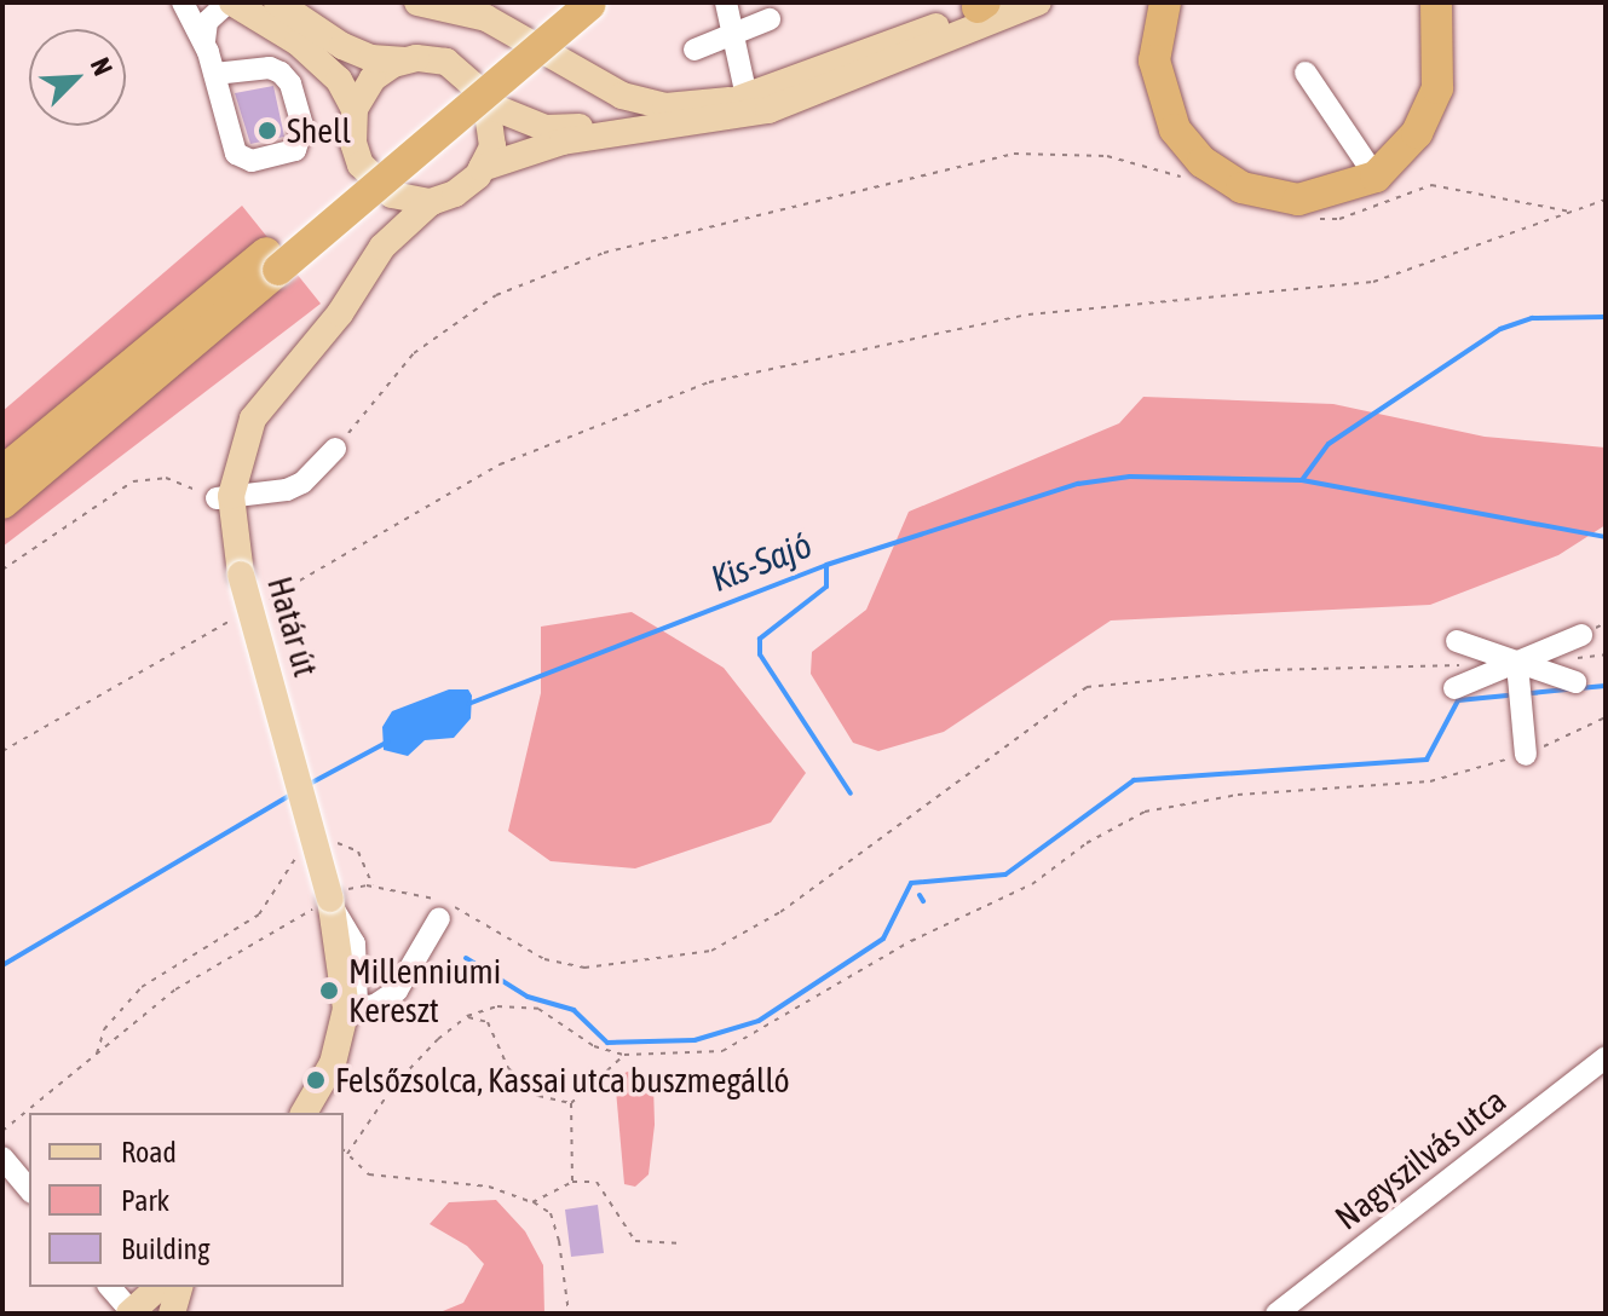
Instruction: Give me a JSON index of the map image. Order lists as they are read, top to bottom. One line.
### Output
{"streets":{"main road":["Határ út"],"street":["Nagyszilvás utca"]},"water":["Kis-Sajó"],"places":["Shell","Millenniumi Kereszt","Felsőzsolca, Kassai utca buszmegálló"],"legend":["Road","Park","Building"],"north":"top right"}
